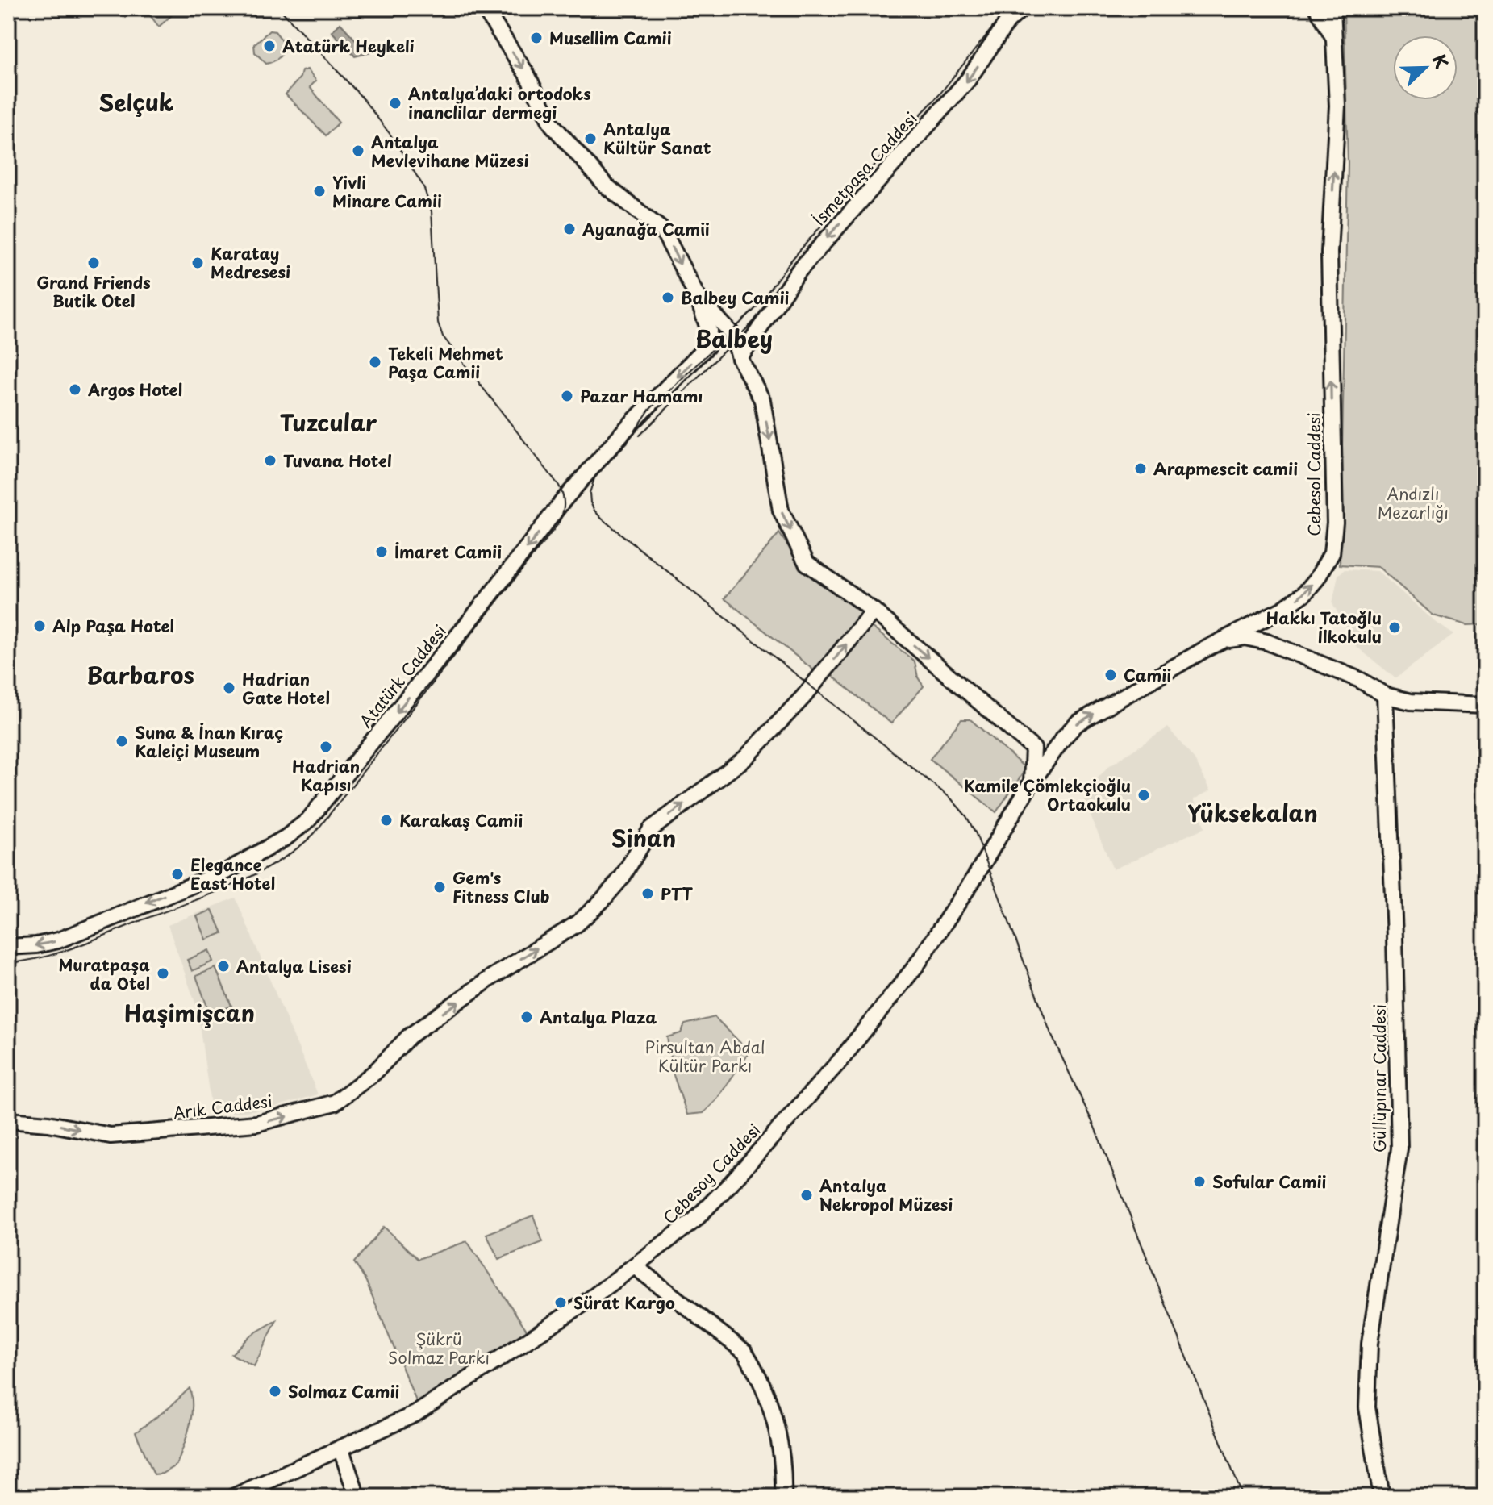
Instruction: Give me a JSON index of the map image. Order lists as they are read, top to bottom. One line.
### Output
{"streets":{"street":["İsmetpaşa Caddesi","Cebesol Caddesi","Atatürk Caddesi","Güllüpınar Caddesi","Arık Caddesi","Cebesoy Caddesi"]},"crossings":[["Cebesol Caddesi","Cebesoy Caddesi"]],"one_way":["İsmetpaşa Caddesi","Cebesol Caddesi","Atatürk Caddesi","Arık Caddesi"],"districts":["Selçuk","Balbey","Tuzcular","Barbaros","Yüksekalan","Sinan","Haşimişcan"],"parks":["Andızlı Mezarlığı","Pirsultan Abdal Kültür Parkı","Şükrü Solmaz Parkı"],"places":["Musellim Camii","Atatürk Heykeli","Antalya’daki ortodoks inanclilar dermegi","Antalya Kültür Sanat","Antalya Mevlevihane Müzesi","Yivli Minare Camii","Ayanağa Camii","Grand Friends Butik Otel","Karatay Medresesi","Balbey Camii","Tekeli Mehmet Paşa Camii","Argos Hotel","Pazar Hamamı","Tuvana Hotel","Arapmescit camii","İmaret Camii","Alp Paşa Hotel","Hakkı Tatoğlu İlkokulu","Camii","Hadrian Gate Hotel","Suna & İnan Kıraç Kaleiçi Museum","Hadrian Kapısı","Kamile Çömlekçioğlu Ortaokulu","Karakaş Camii","Elegance East Hotel","Gem's Fitness Club","PTT","Antalya Lisesi","Muratpaşa da Otel","Antalya Plaza","Sofular Camii","Antalya Nekropol Müzesi","Sürat Kargo","Solmaz Camii"],"north":"top right"}
